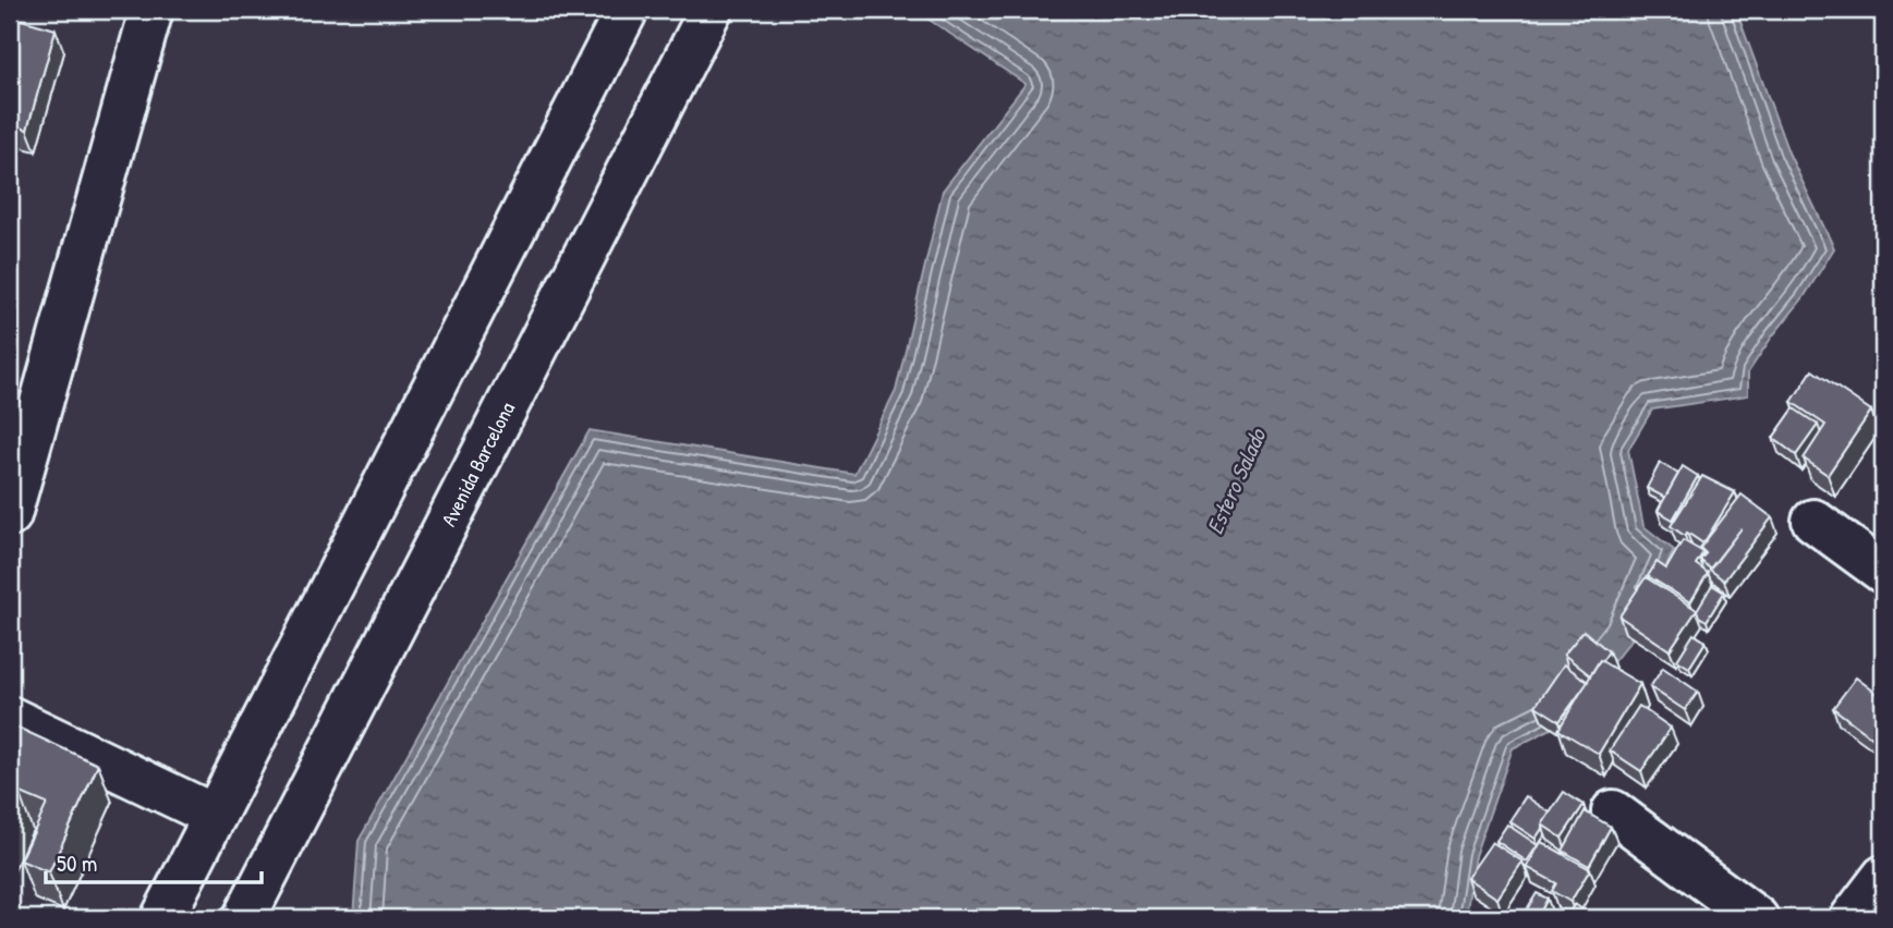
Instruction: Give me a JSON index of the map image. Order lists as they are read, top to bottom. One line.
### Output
{"streets":{"main road":["Avenida Barcelona"]},"water":["Estero Salado"],"scale_bar":"50 m"}
